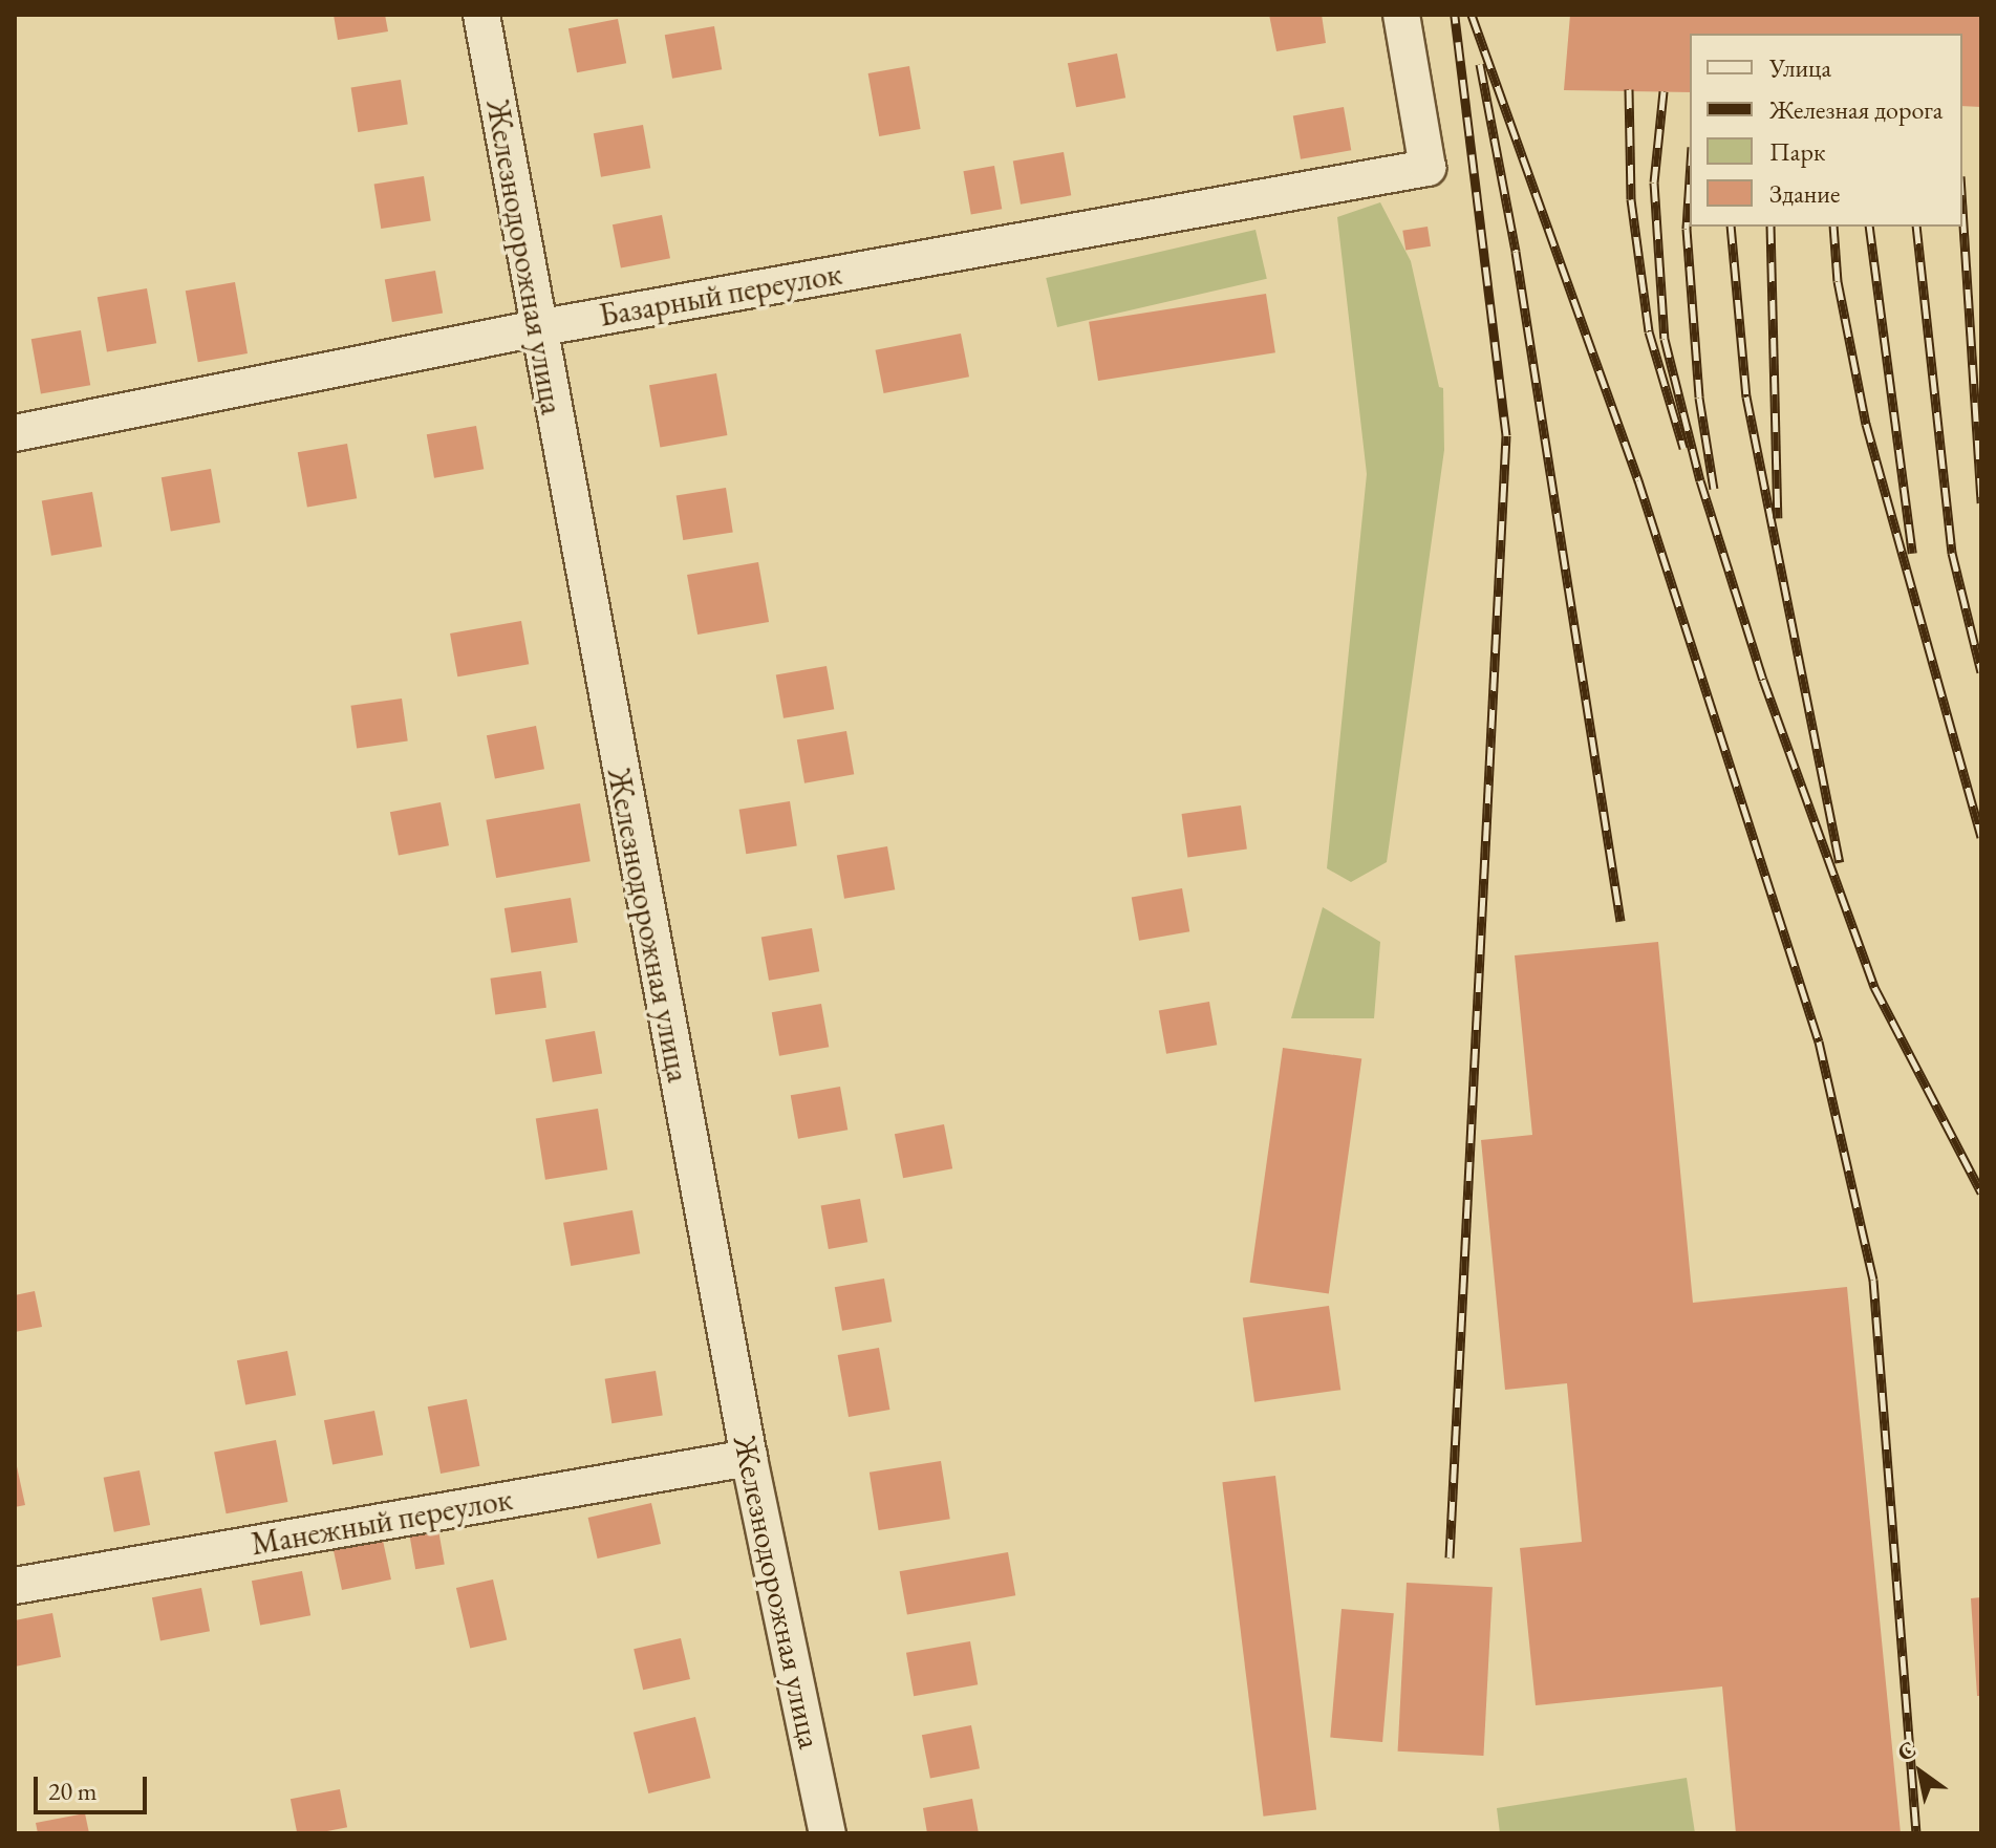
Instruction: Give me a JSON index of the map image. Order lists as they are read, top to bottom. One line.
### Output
{"streets":{"street":["Железнодорожная улица","Базарный переулок","Манежный переулок"]},"crossings":[["Железнодорожная улица","Базарный переулок"],["Железнодорожная улица","Манежный переулок"]],"legend":["Улица","Железная дорога","Парк","Здание"],"scale_bar":"20 m","north":"top left"}
